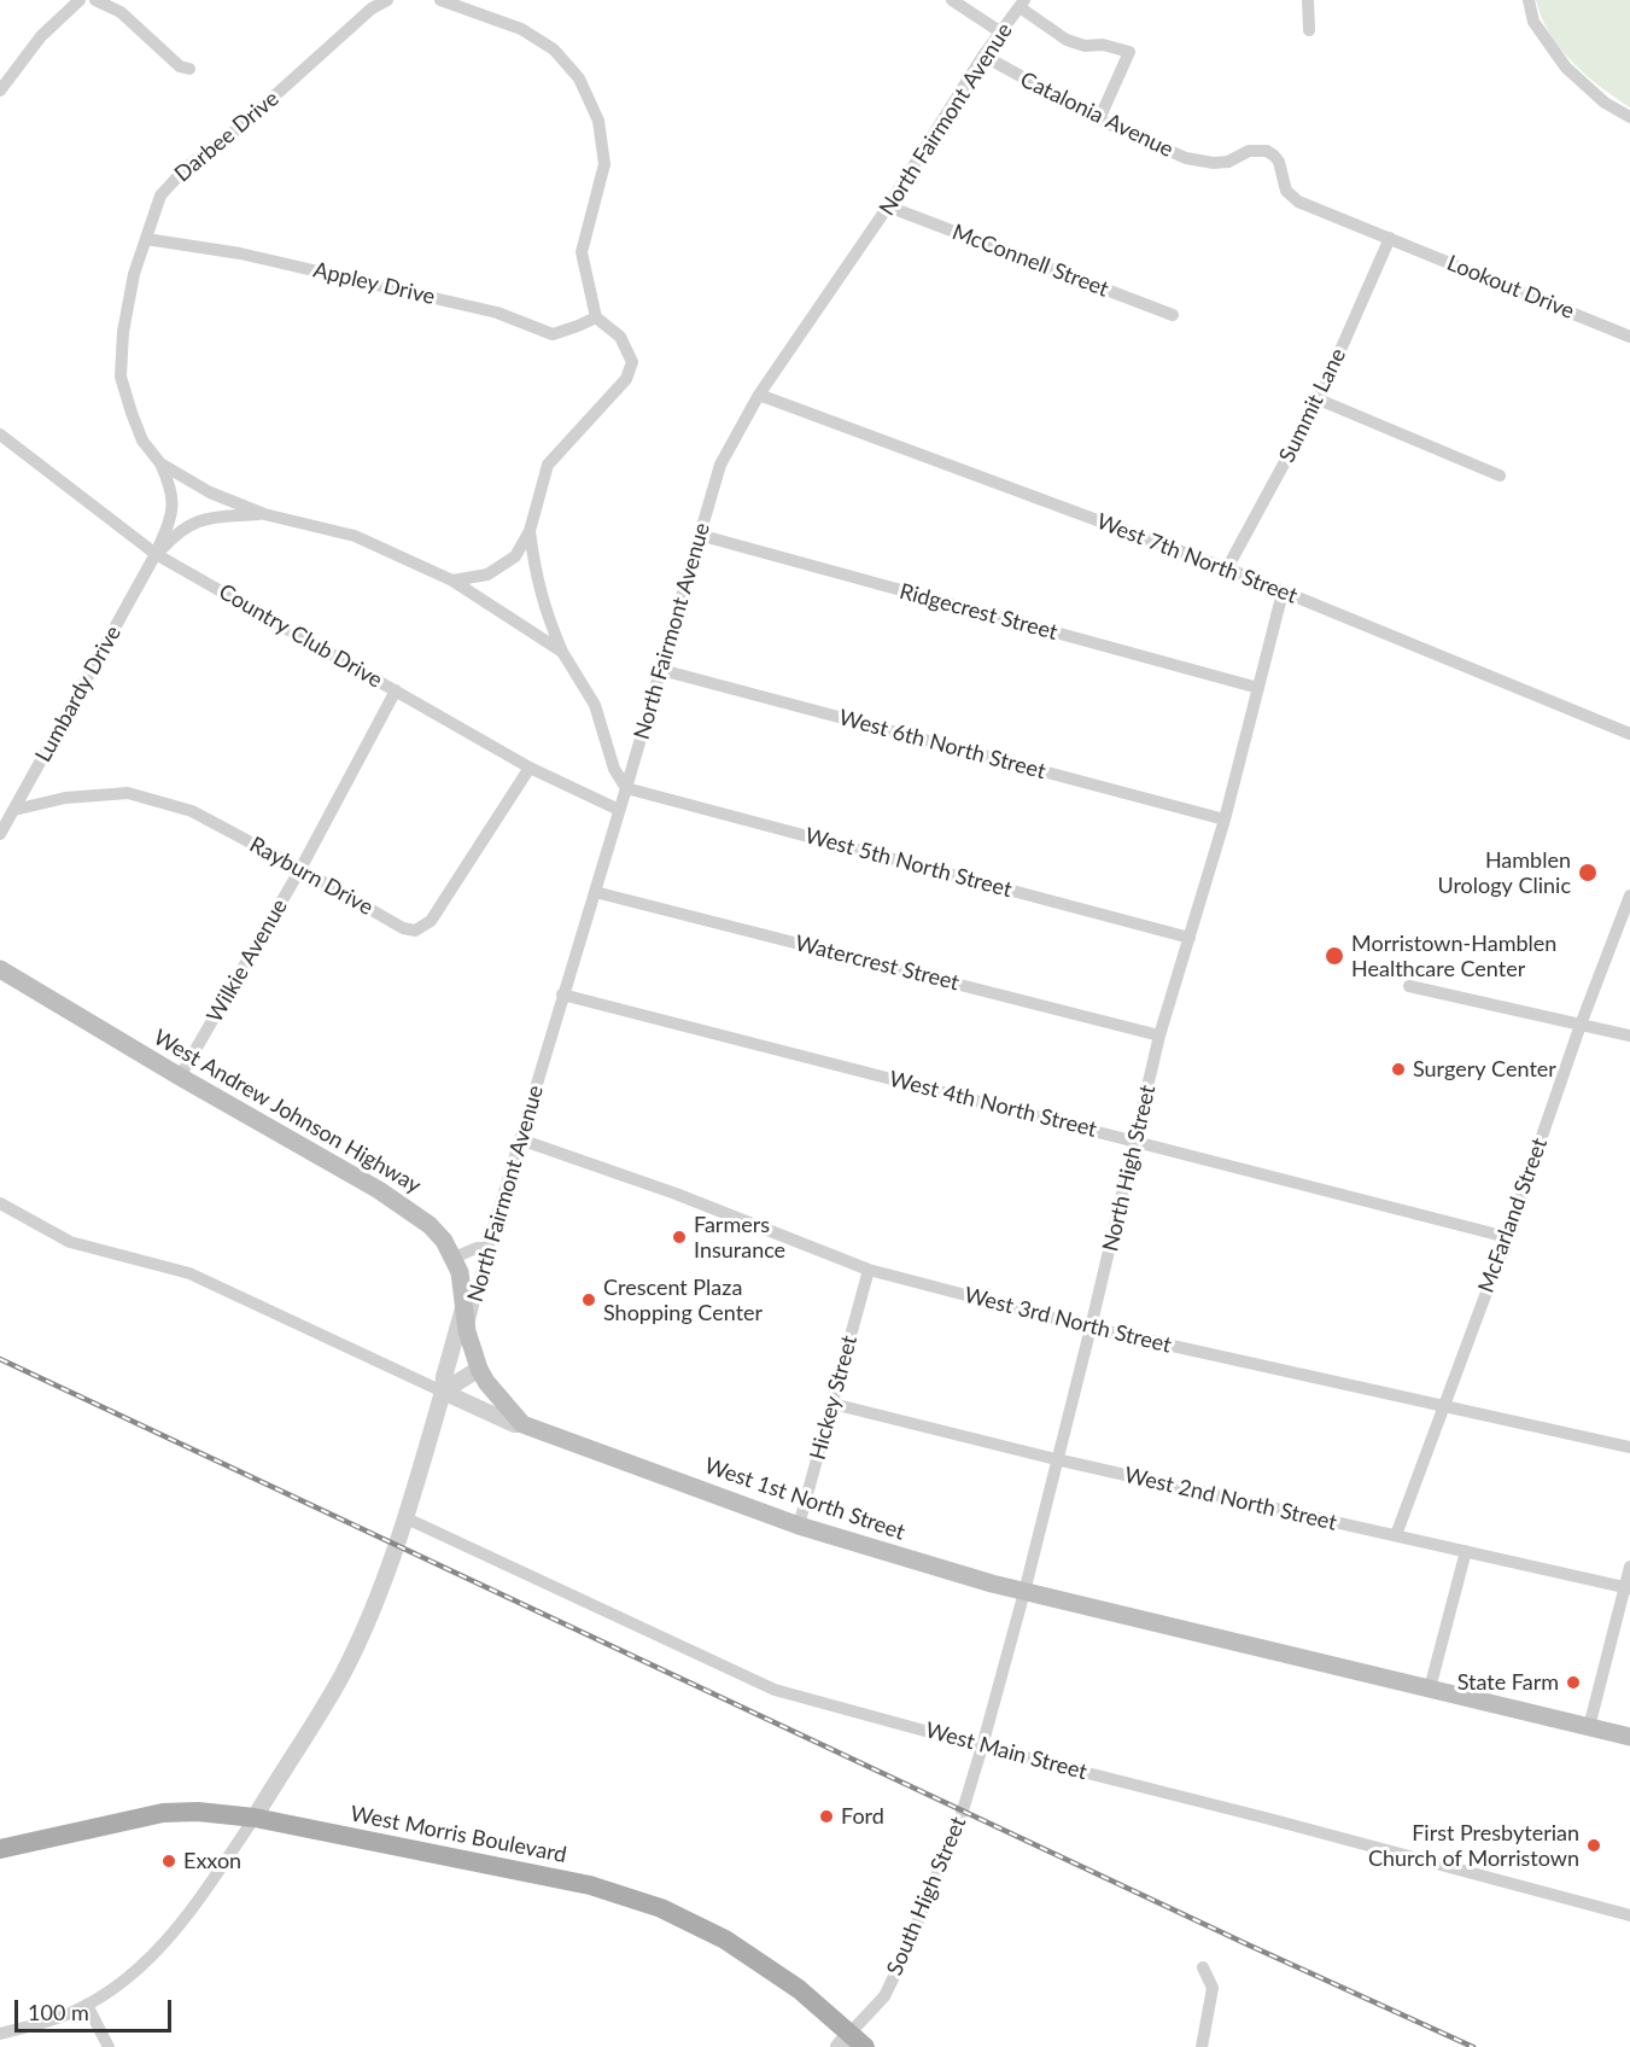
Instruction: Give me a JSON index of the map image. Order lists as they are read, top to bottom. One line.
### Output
{"streets":{"main road":["West Andrew Johnson Highway","West 1st North Street","West Morris Boulevard"],"street":["Catalonia Avenue","North Fairmont Avenue","Darbee Drive","McConnell Street","Appley Drive","Lookout Drive","Summit Lane","West 7th North Street","Ridgecrest Street","Country Club Drive","Lumbardy Drive","West 6th North Street","West 5th North Street","Rayburn Drive","Wilkie Avenue","Watercrest Street","West 4th North Street","North High Street","McFarland Street","West 3rd North Street","Hickey Street","West 2nd North Street","West Main Street","South High Street"]},"crossings":[["Catalonia Avenue","North Fairmont Avenue"],["Catalonia Avenue","Lookout Drive"],["Catalonia Avenue","Summit Lane"],["North Fairmont Avenue","Darbee Drive"],["North Fairmont Avenue","McConnell Street"],["North Fairmont Avenue","West 7th North Street"],["North Fairmont Avenue","Ridgecrest Street"],["North Fairmont Avenue","Country Club Drive"],["North Fairmont Avenue","West 6th North Street"],["North Fairmont Avenue","West 5th North Street"],["North Fairmont Avenue","Watercrest Street"],["North Fairmont Avenue","West 4th North Street"],["North Fairmont Avenue","West Andrew Johnson Highway"],["North Fairmont Avenue","West 3rd North Street"],["Darbee Drive","Appley Drive"],["Darbee Drive","West 5th North Street"],["Lookout Drive","Summit Lane"],["Summit Lane","West 7th North Street"],["West 7th North Street","North High Street"],["Ridgecrest Street","North High Street"],["Country Club Drive","Lumbardy Drive"],["Country Club Drive","Rayburn Drive"],["Country Club Drive","Wilkie Avenue"],["Lumbardy Drive","Rayburn Drive"],["West 6th North Street","North High Street"],["West 5th North Street","North High Street"],["Rayburn Drive","Wilkie Avenue"],["Wilkie Avenue","West Andrew Johnson Highway"],["Watercrest Street","North High Street"],["West 4th North Street","North High Street"],["West 4th North Street","McFarland Street"],["West Andrew Johnson Highway","West 1st North Street"],["North High Street","West 3rd North Street"],["North High Street","West 1st North Street"],["North High Street","West 2nd North Street"],["North High Street","West Main Street"],["North High Street","South High Street"],["McFarland Street","West 3rd North Street"],["McFarland Street","West 2nd North Street"],["West 3rd North Street","Hickey Street"],["Hickey Street","West 1st North Street"],["Hickey Street","West 2nd North Street"],["West Main Street","South High Street"],["West Morris Boulevard","South High Street"]],"places":["Hamblen Urology Clinic","Morristown-Hamblen Healthcare Center","Surgery Center","Farmers Insurance","Crescent Plaza Shopping Center","State Farm","Ford","First Presbyterian Church of Morristown","Exxon"],"scale_bar":"100 m"}
